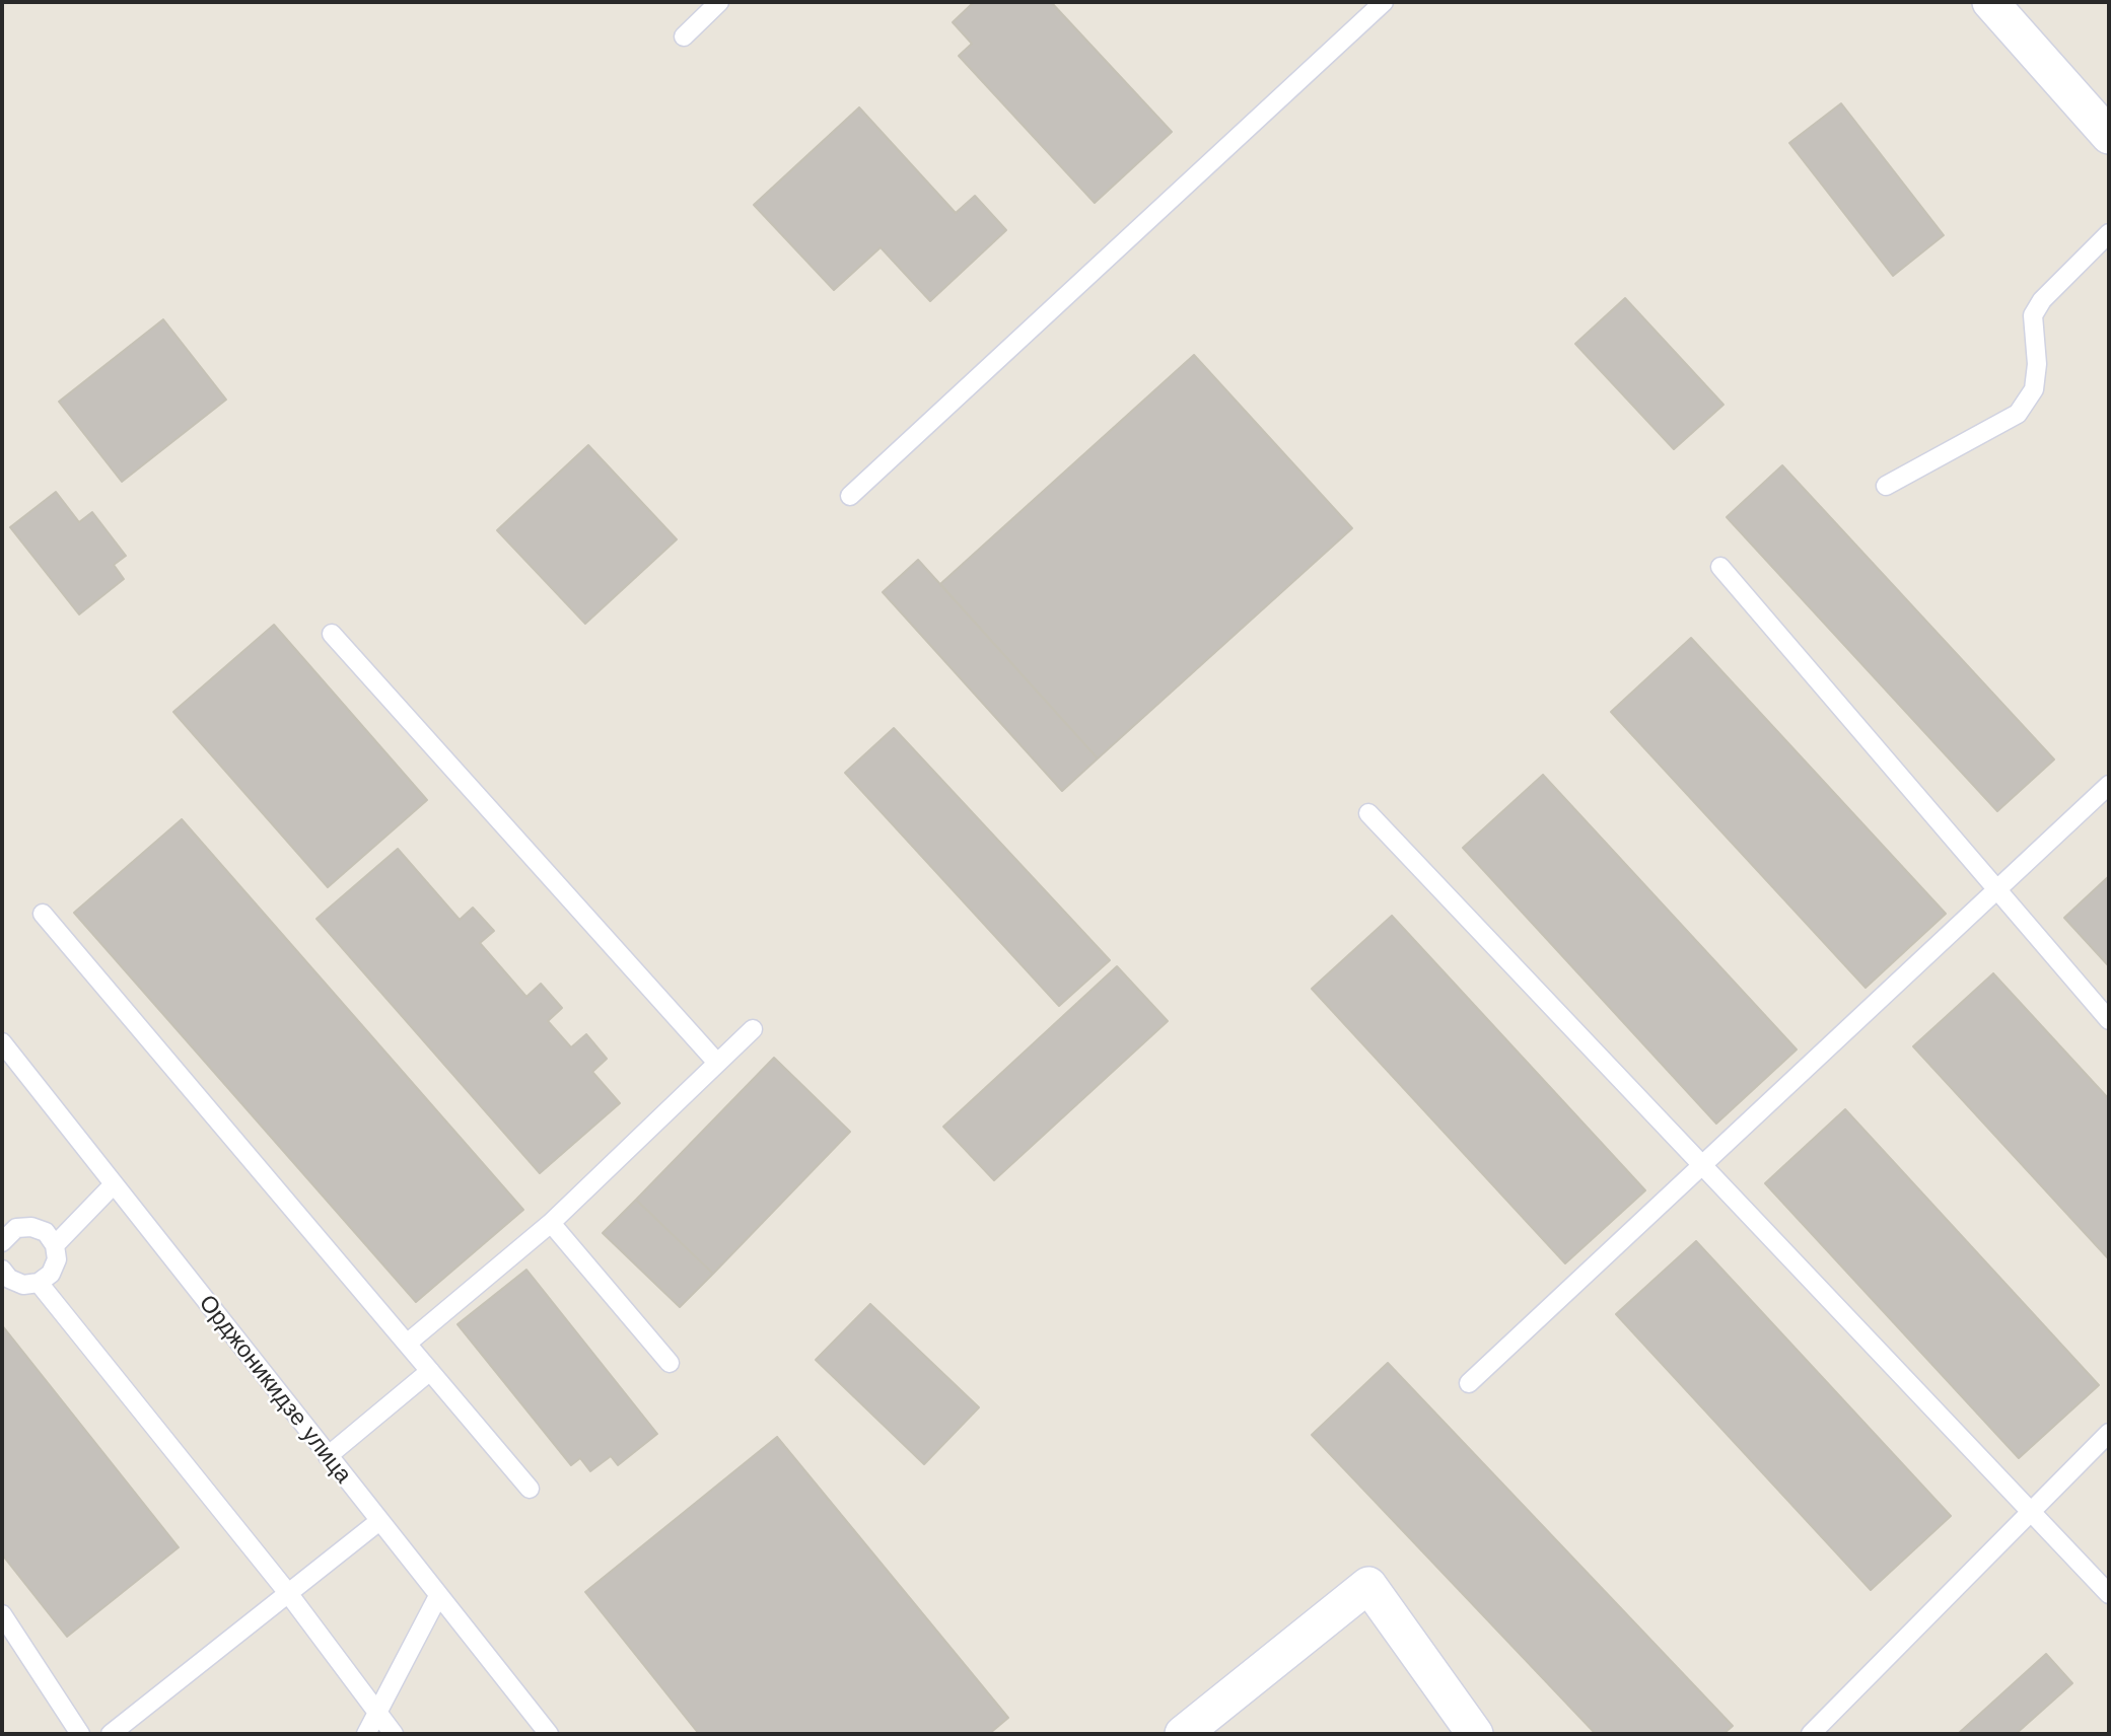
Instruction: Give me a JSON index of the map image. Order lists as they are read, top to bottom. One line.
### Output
{"streets":{"lane":["Орджоникидзе улица"]}}
